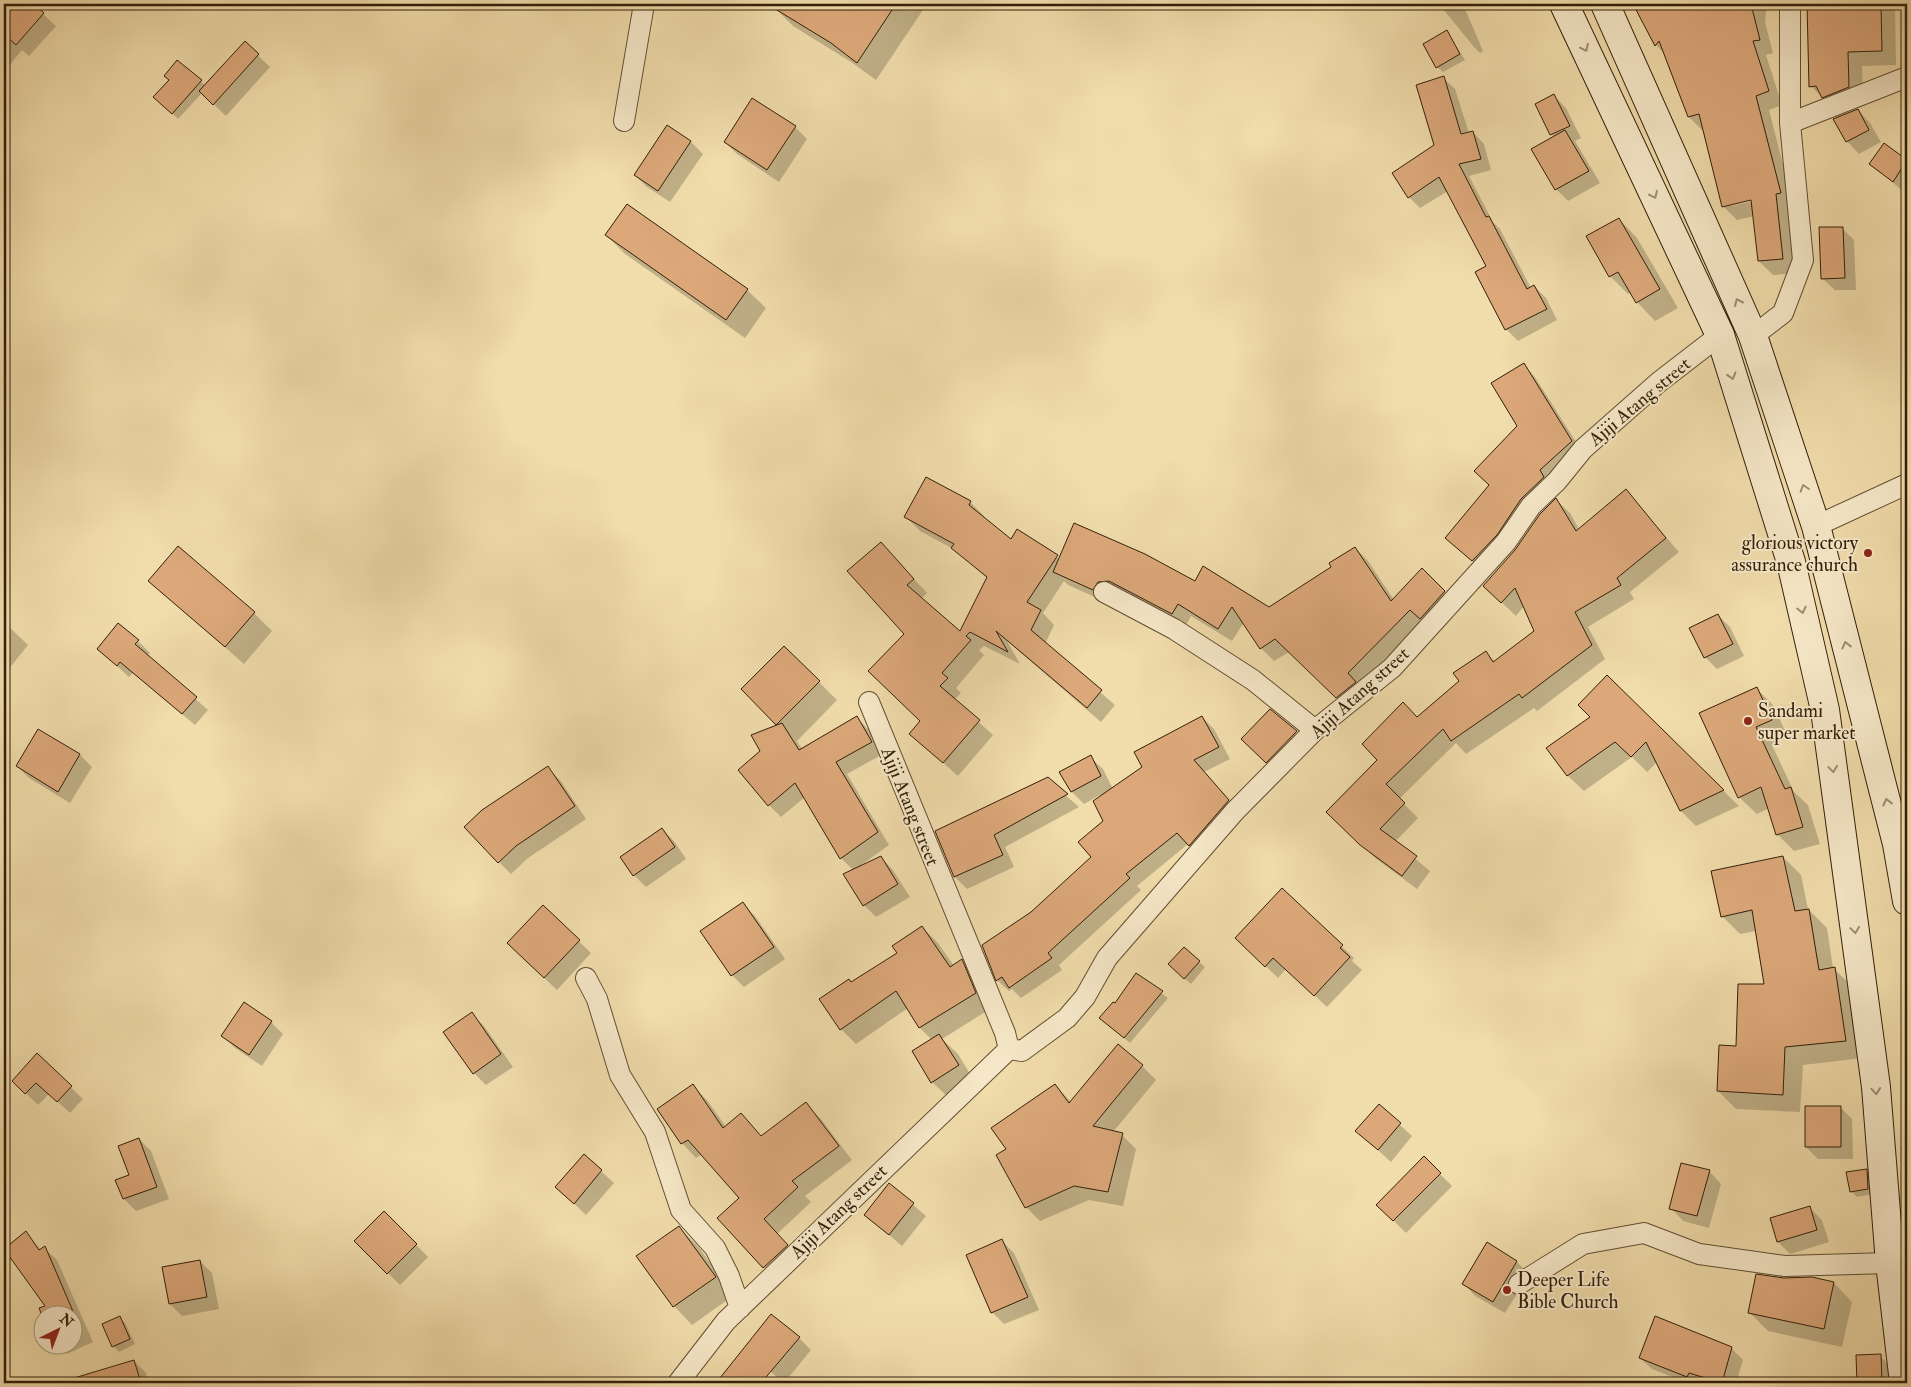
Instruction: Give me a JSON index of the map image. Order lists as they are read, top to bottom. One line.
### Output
{"streets":{"street":["Ajiji Atang street"]},"places":["glorious victory assurance church","Sandami super market","Deeper Life Bible Church"],"north":"top right"}
